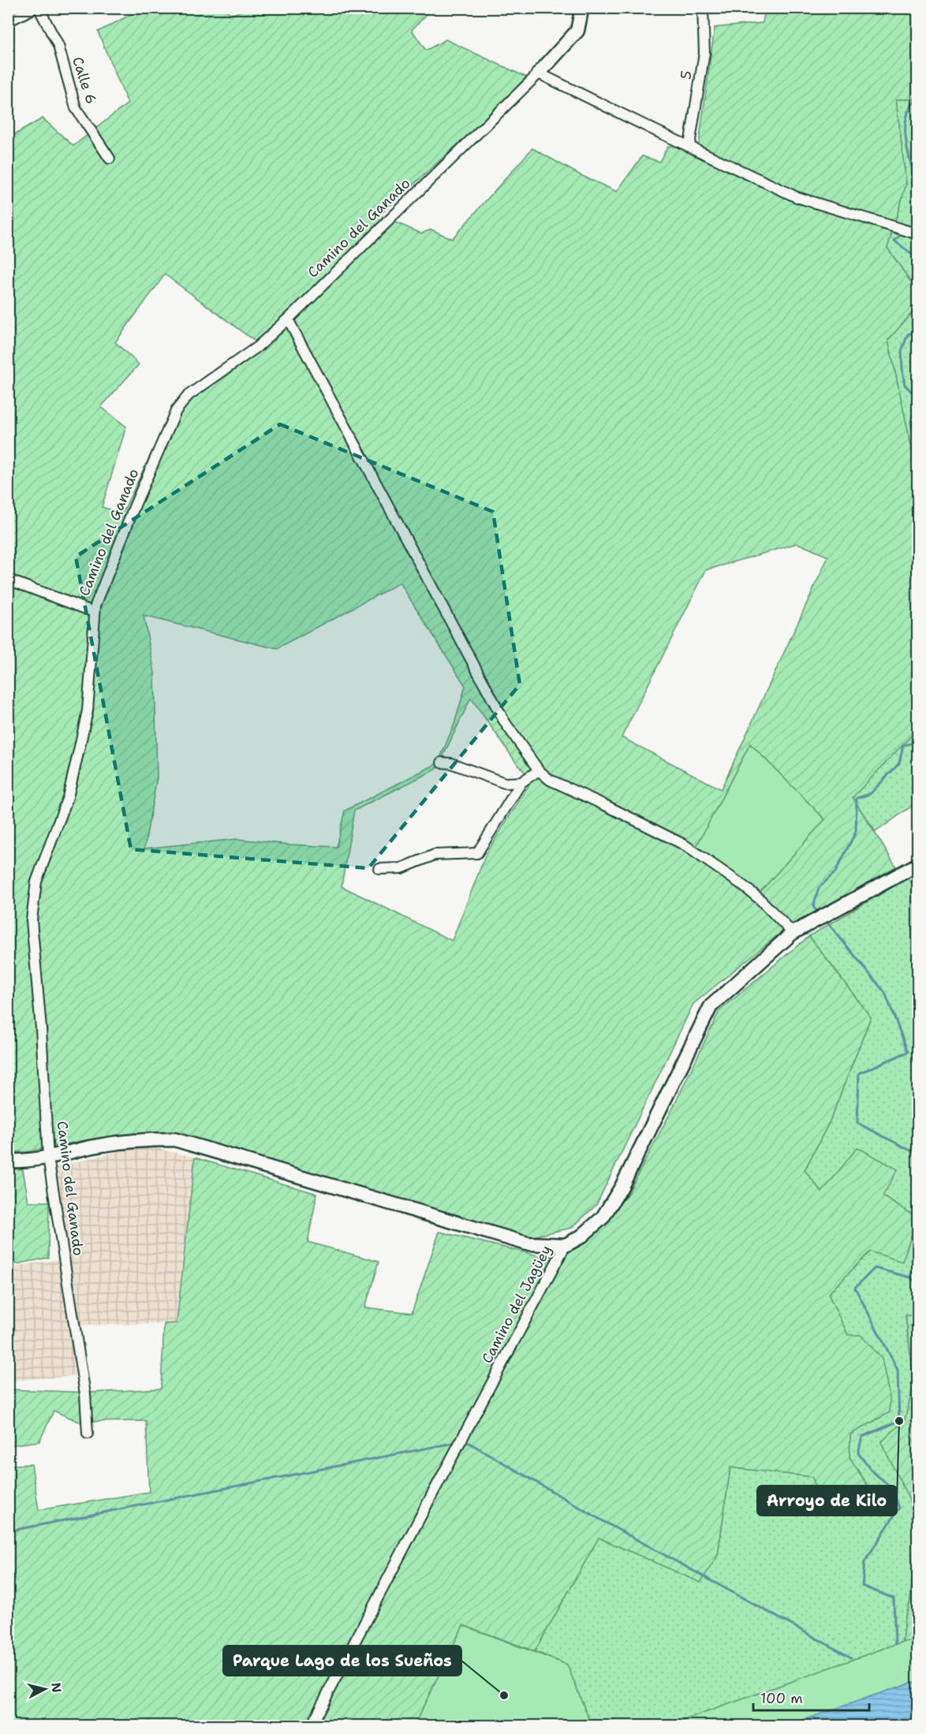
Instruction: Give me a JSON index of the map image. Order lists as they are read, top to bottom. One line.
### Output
{"streets":{"street":["5","Calle 6","Camino del Ganado","Camino del Jagüey"]},"places":["Arroyo de Kilo","Parque Lago de los Sueños"],"scale_bar":"100 m","north":"right"}
